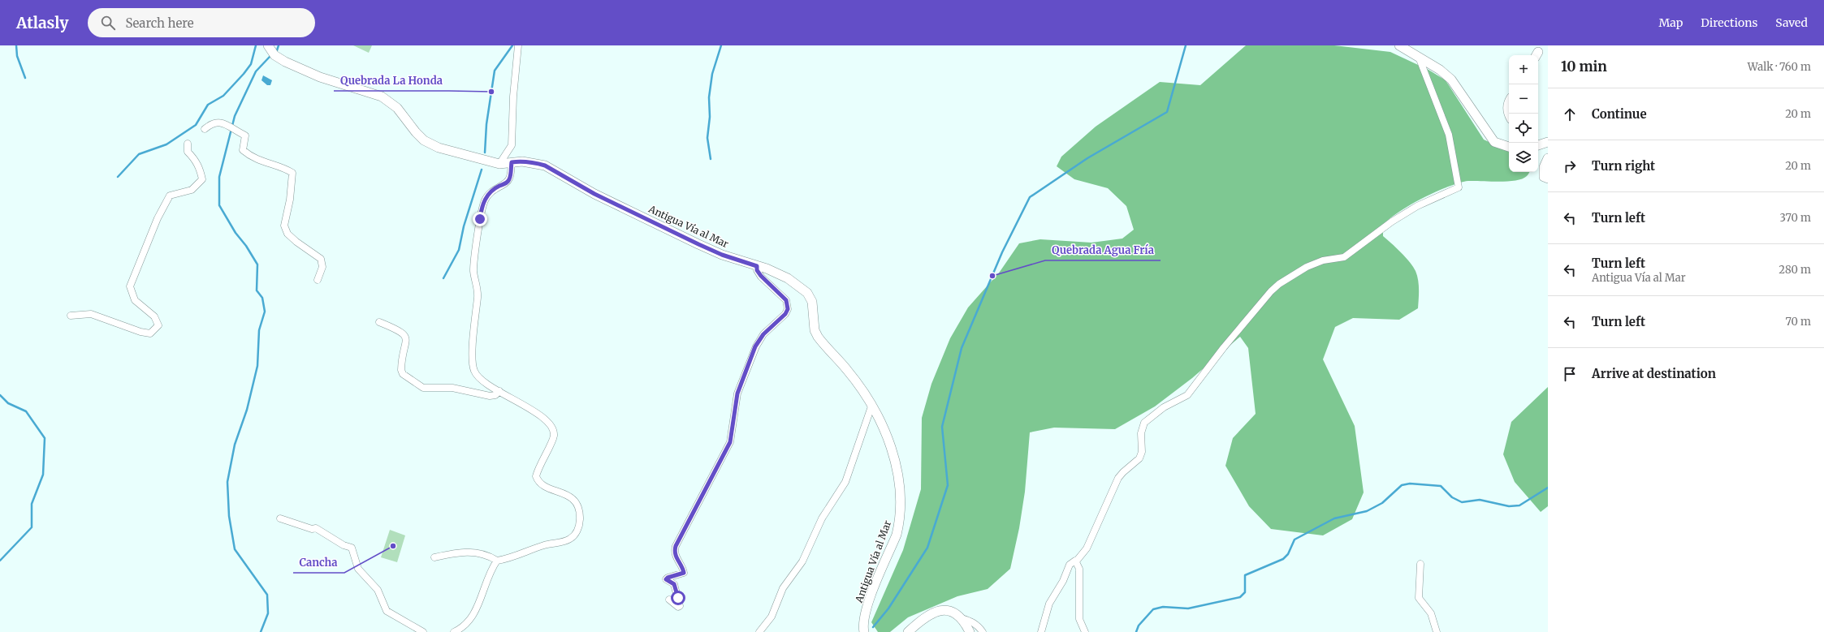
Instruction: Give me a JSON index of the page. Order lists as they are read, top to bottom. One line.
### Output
{"streets":{"main road":["Antigua Vía al Mar"]},"places":["Quebrada La Honda","Quebrada Agua Fría","Cancha"],"page":{"header":"Atlasly","search":"Search here","nav":["Map","Directions","Saved"],"heading":["10 min","Walk · 760 m"],"map_buttons":["+","−"],"list":[["Continue","20 m"],["Turn right","20 m"],["Turn left","370 m"],["Turn left","Antigua Vía al Mar","280 m"],["Turn left","70 m"],"Arrive at destination"]}}
